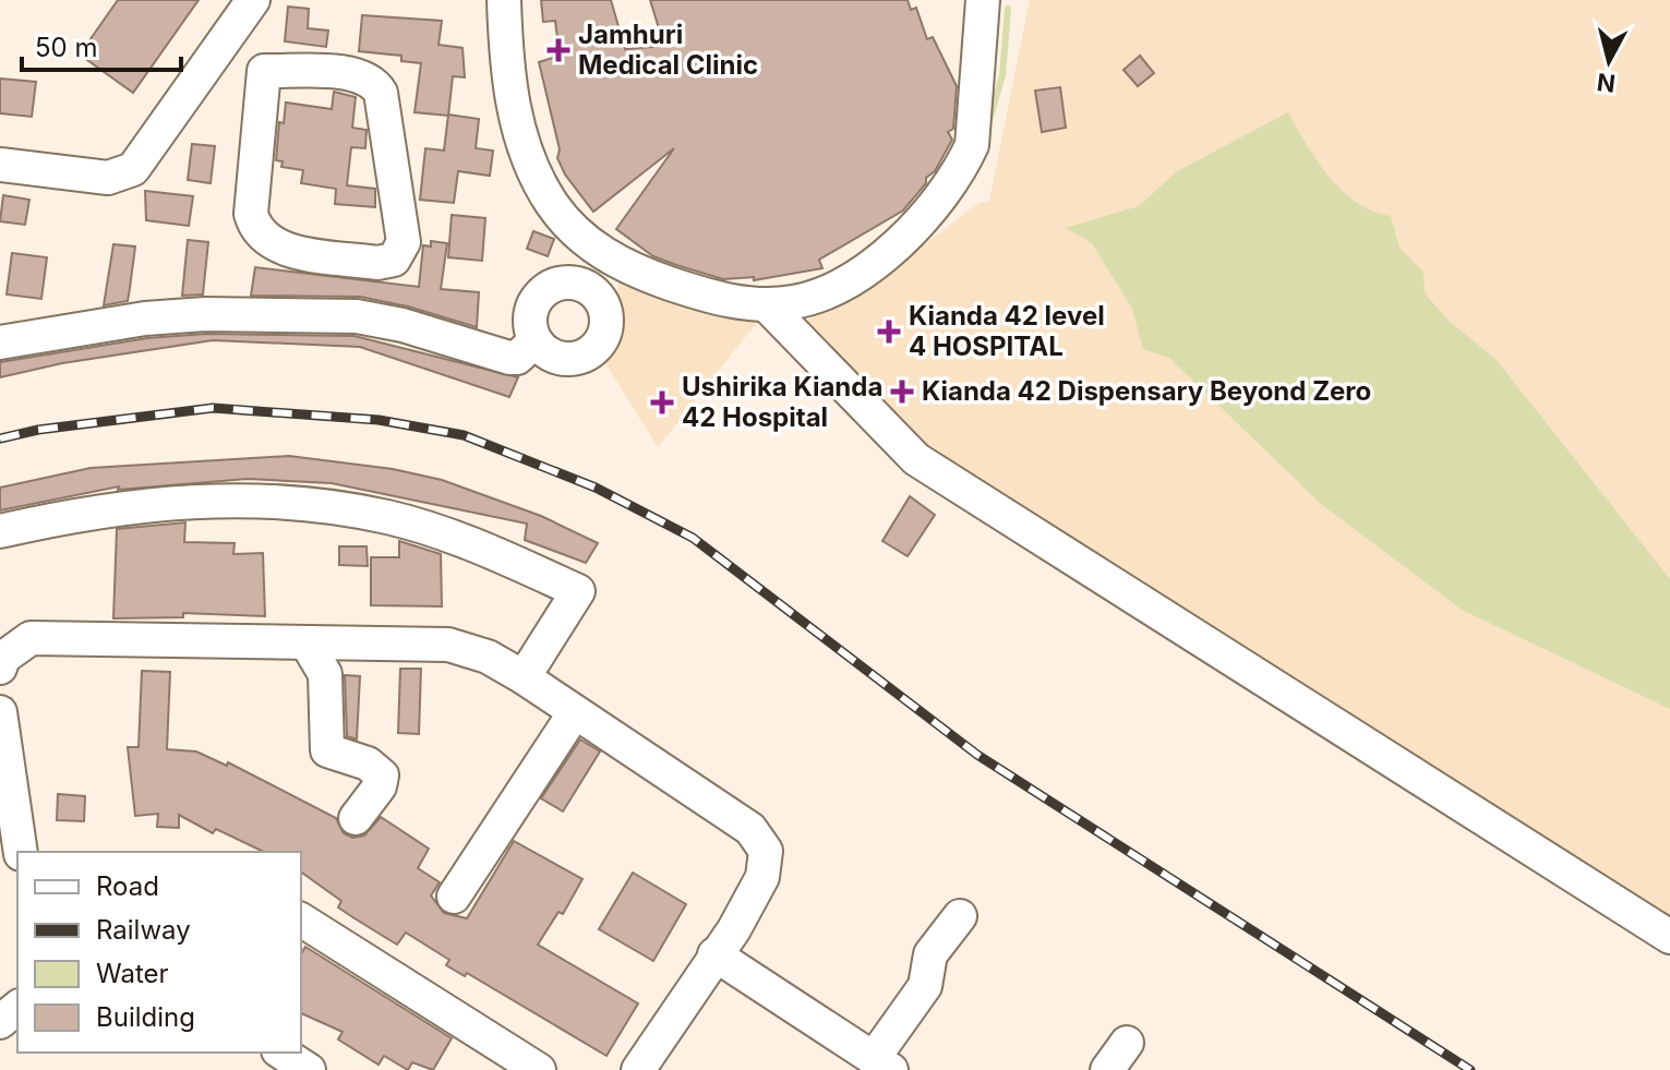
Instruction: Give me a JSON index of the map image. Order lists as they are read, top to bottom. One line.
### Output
{"places":{"health":["Jamhuri Medical Clinic","Kianda 42 level 4 HOSPITAL","Kianda 42 Dispensary Beyond Zero","Ushirika Kianda 42 Hospital"]},"legend":["Road","Railway","Water","Building"],"scale_bar":"50 m","north":"bottom"}
